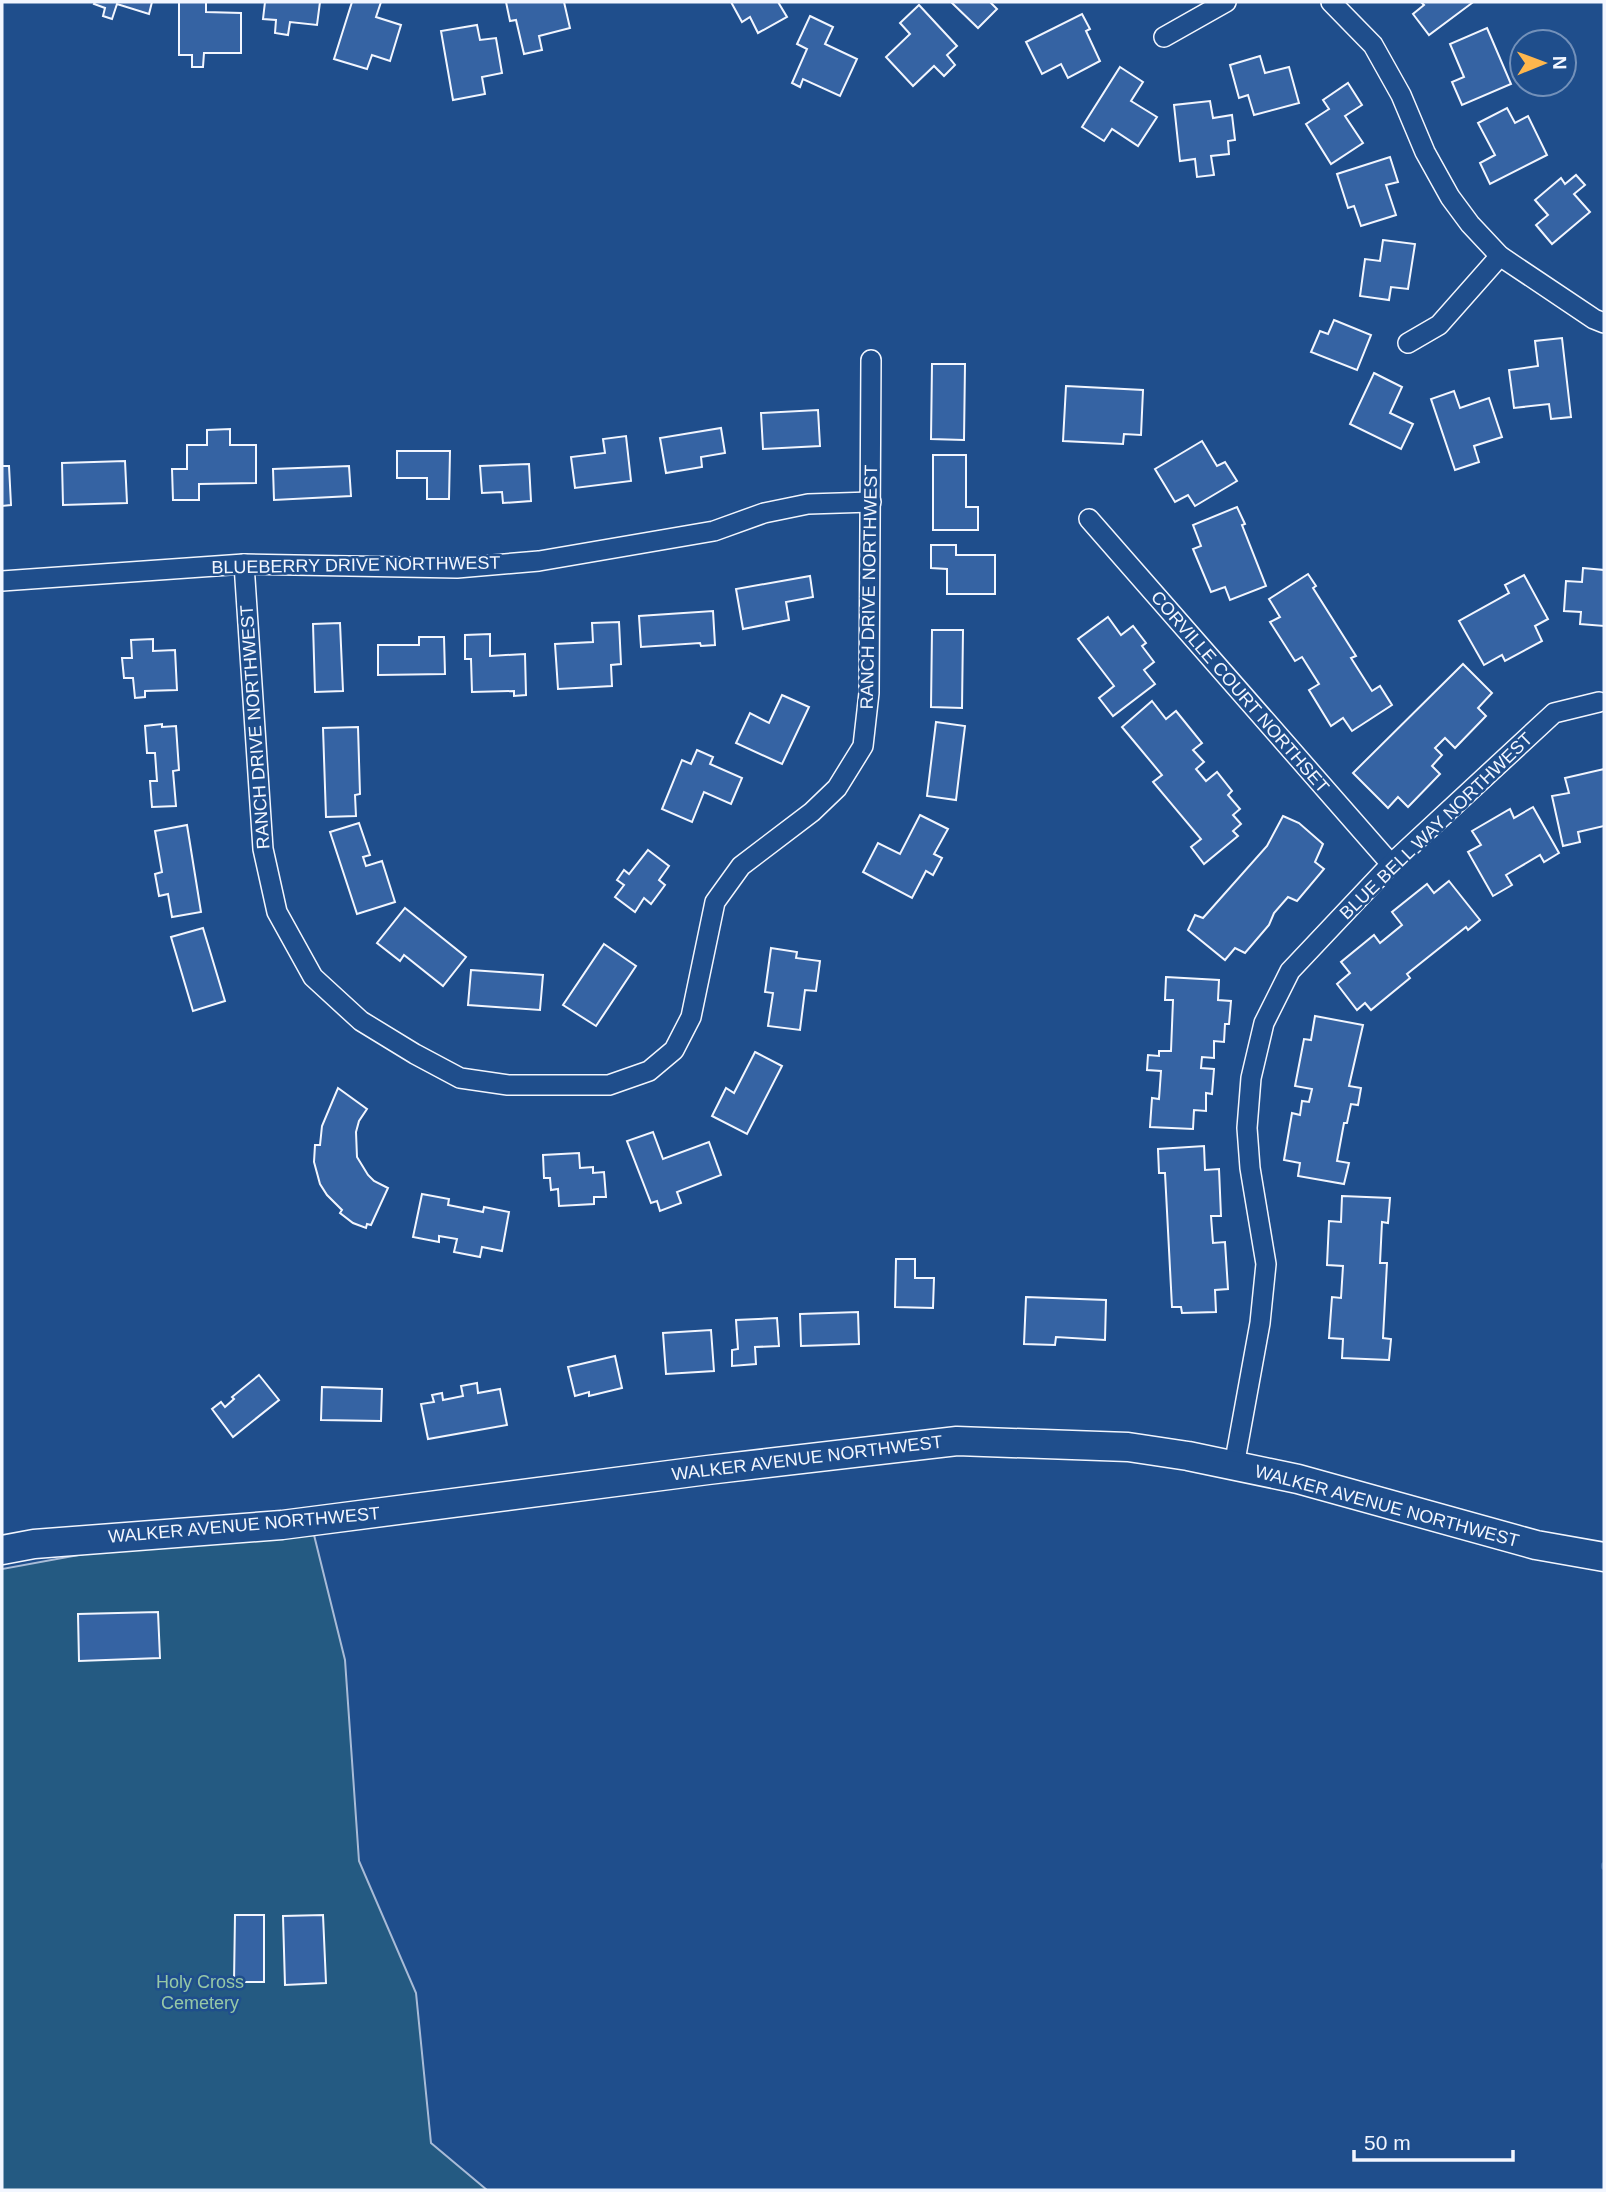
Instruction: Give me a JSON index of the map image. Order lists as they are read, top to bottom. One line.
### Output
{"streets":{"main road":["WALKER AVENUE NORTHWEST"],"street":["BLUEBERRY DRIVE NORTHWEST","RANCH DRIVE NORTHWEST","CORVILLE COURT NORTHSET","BLUE BELL WAY NORTHWEST"]},"crossings":[["BLUEBERRY DRIVE NORTHWEST","RANCH DRIVE NORTHWEST"],["CORVILLE COURT NORTHSET","BLUE BELL WAY NORTHWEST"],["BLUE BELL WAY NORTHWEST","WALKER AVENUE NORTHWEST"]],"parks":["Holy Cross Cemetery"],"scale_bar":"50 m","north":"right"}
